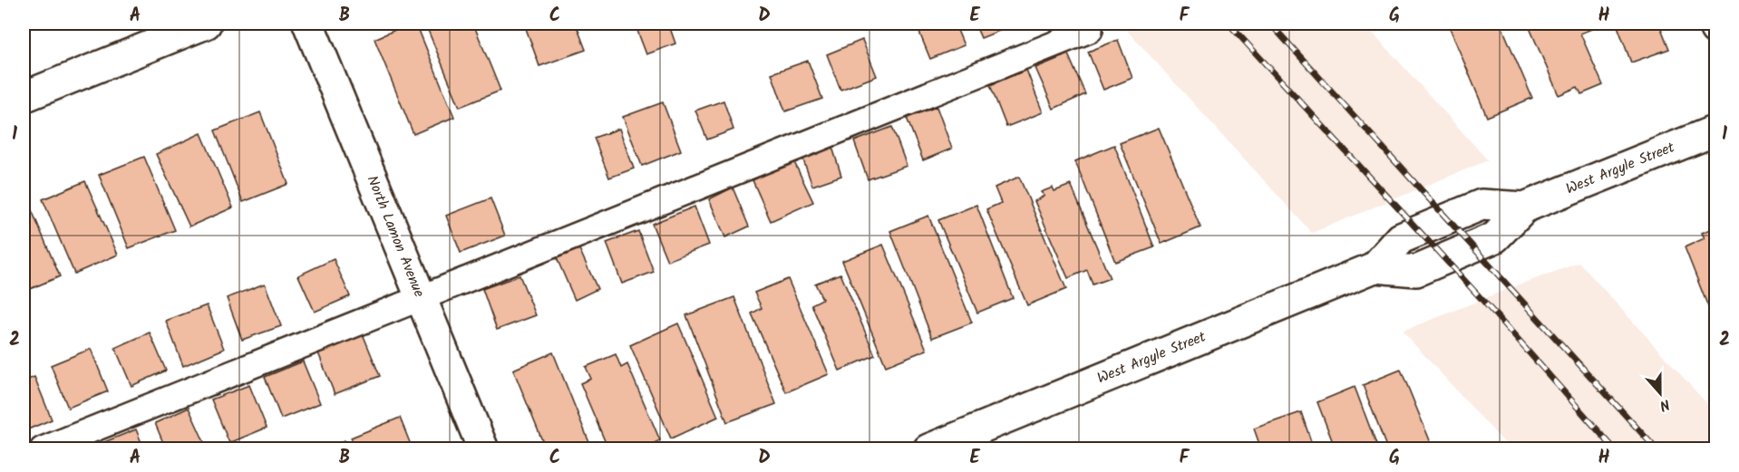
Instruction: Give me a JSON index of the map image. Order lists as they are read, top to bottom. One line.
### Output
{"streets":{"street":["West Argyle Street","North Lamon Avenue"]},"north":"bottom","grid":{"columns":["A","B","C","D","E","F","G","H"],"rows":["1","2"]}}
